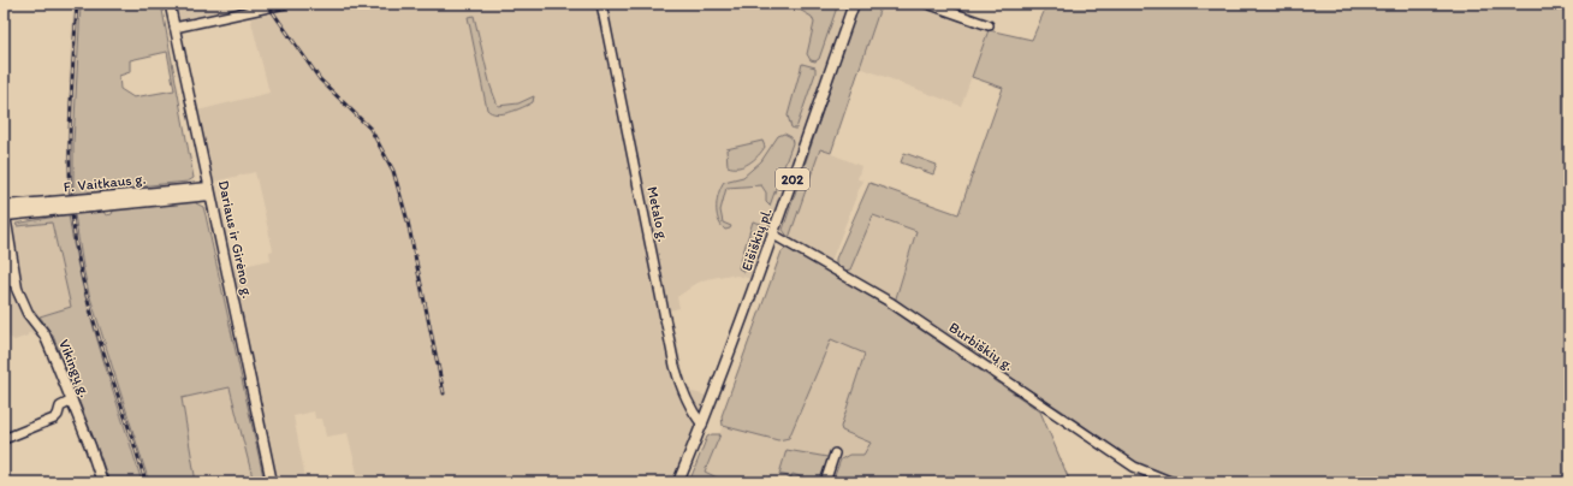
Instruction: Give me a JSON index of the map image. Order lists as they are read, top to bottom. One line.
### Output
{"streets":{"main road":["202","F. Vaitkaus g.","Dariaus ir Girėno g.","Eišiškių pl.","Vikingų g."],"street":["Metalo g.","Burbiškių g."]},"crossings":[["F. Vaitkaus g.","Dariaus ir Girėno g."],["F. Vaitkaus g.","Vikingų g."],["Metalo g.","Eišiškių pl."],["Eišiškių pl.","Burbiškių g."]]}
